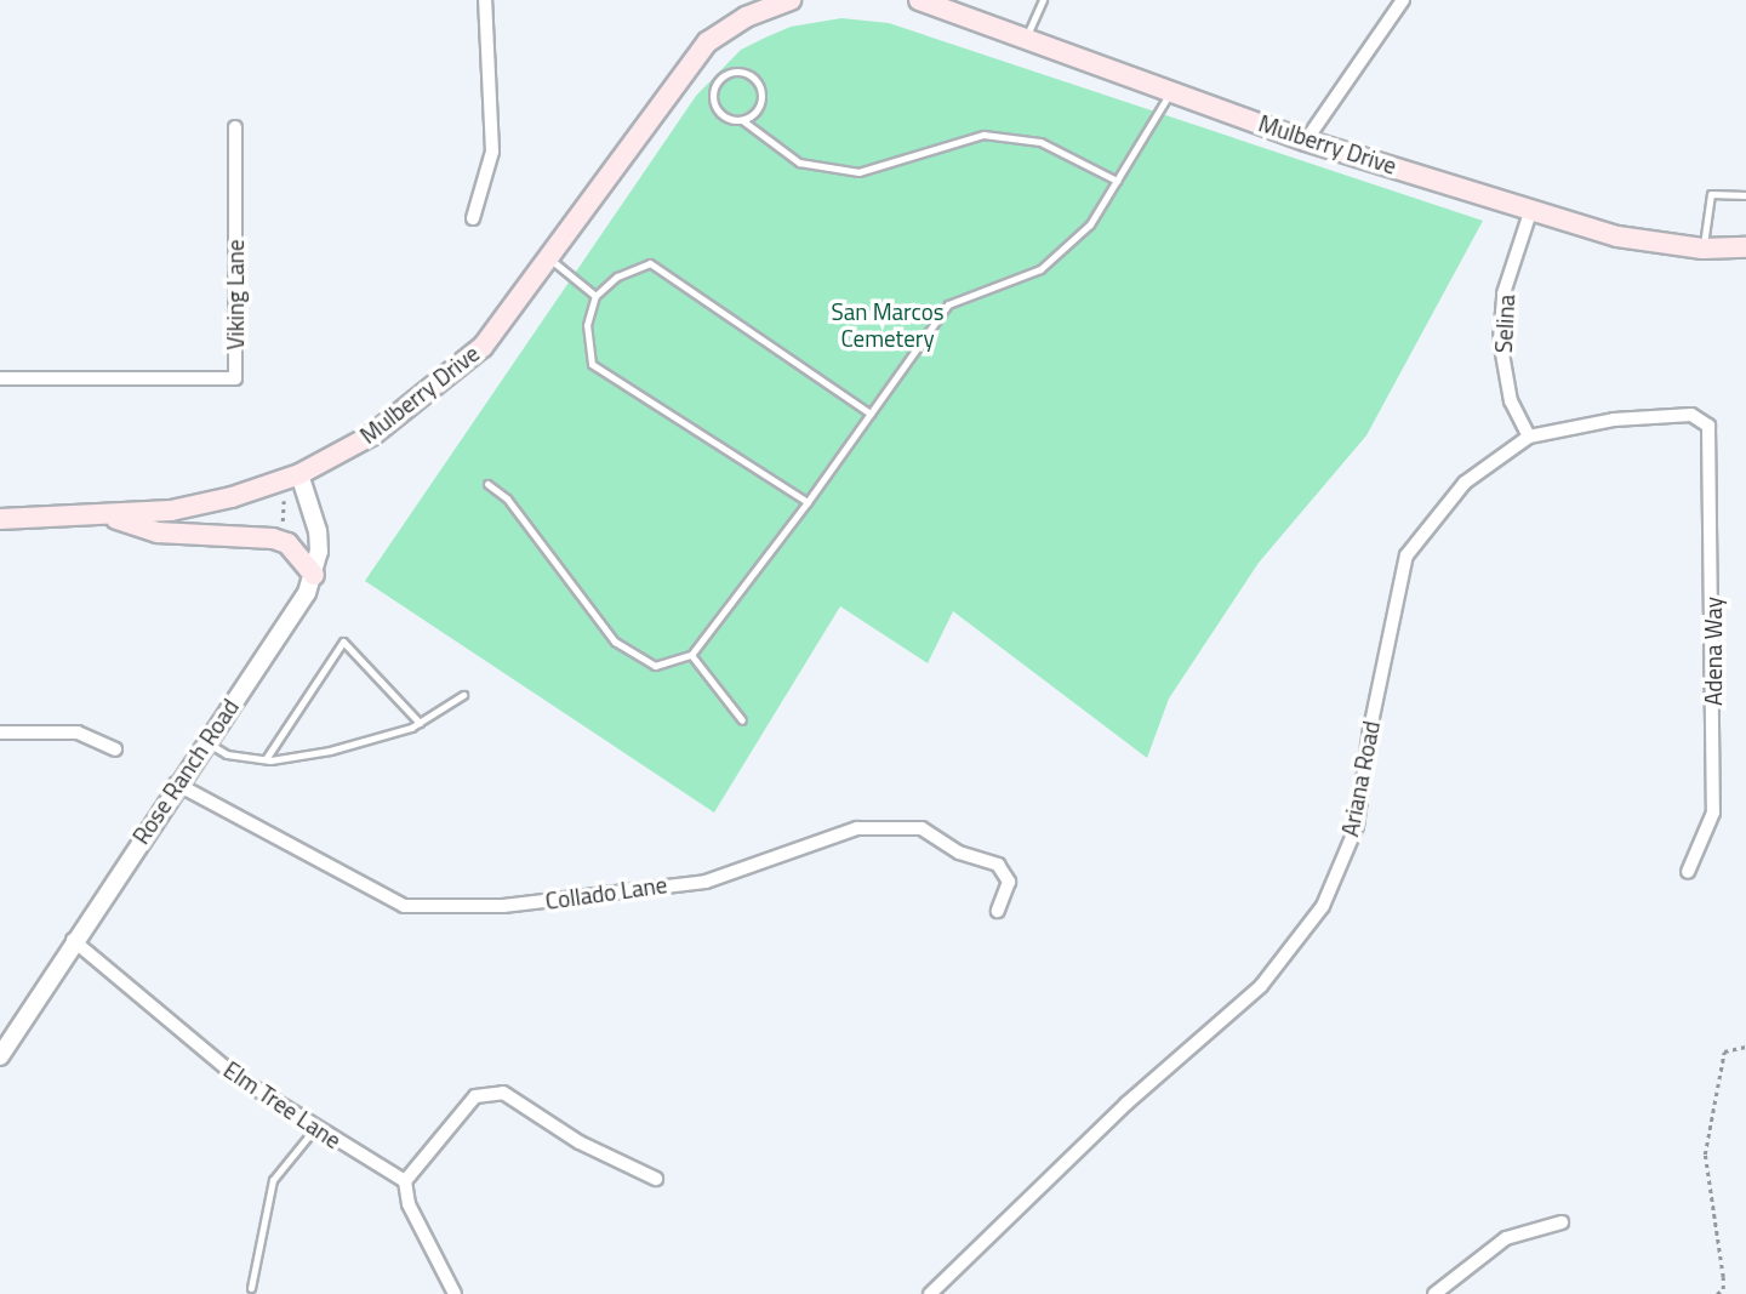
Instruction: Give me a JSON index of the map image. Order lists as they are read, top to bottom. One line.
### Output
{"streets":{"main road":["Mulberry Drive"],"street":["Viking Lane","Selina","Adena Way","Rose Ranch Road","Ariana Road","Collado Lane","Elm Tree Lane"]},"crossings":[["Mulberry Drive","Selina"],["Mulberry Drive","Rose Ranch Road"],["Selina","Ariana Road"],["Adena Way","Ariana Road"],["Rose Ranch Road","Collado Lane"],["Rose Ranch Road","Elm Tree Lane"]],"parks":["San Marcos Cemetery"]}
